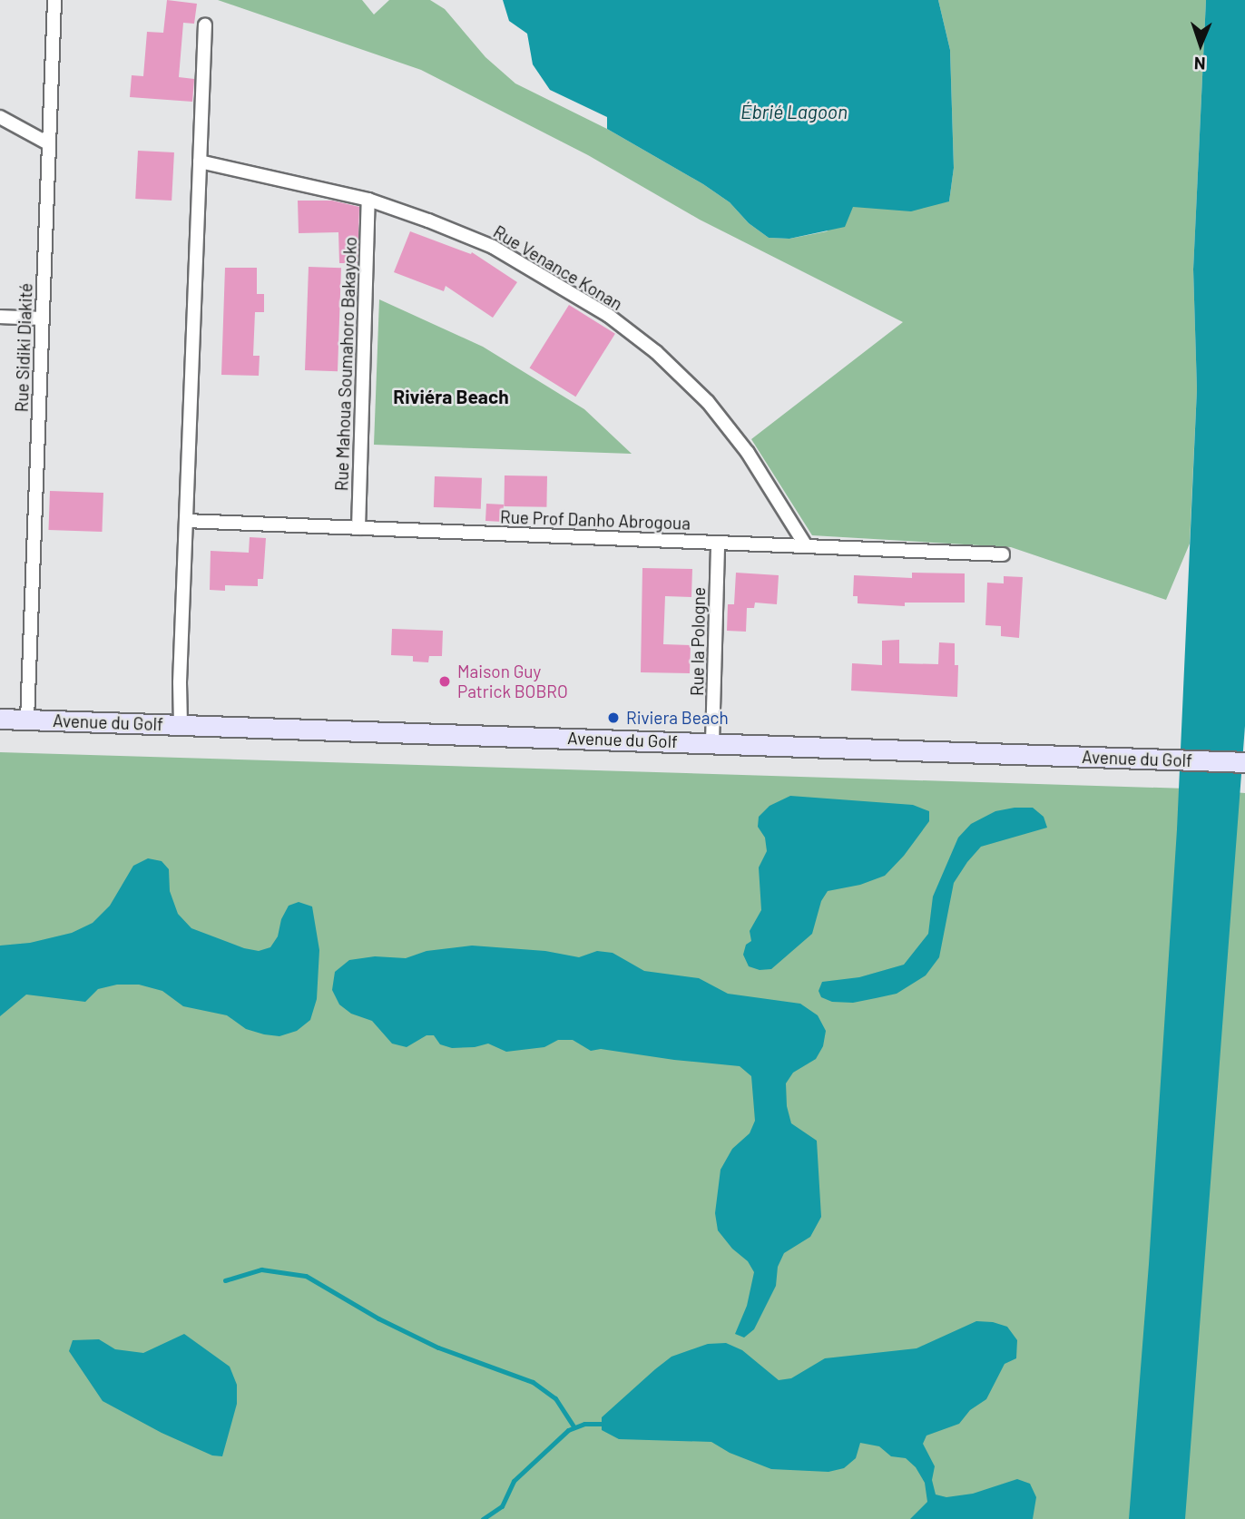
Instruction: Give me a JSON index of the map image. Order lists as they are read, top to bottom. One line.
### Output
{"streets":{"main road":["Avenue du Golf"],"street":["Rue Venance Konan","Rue Sidiki Diakité","Rue Mahoua Soumahoro Bakayoko","Rue Prof Danho Abrogoua","Rue la Pologne"]},"crossings":[["Rue Venance Konan","Rue Mahoua Soumahoro Bakayoko"],["Rue Venance Konan","Rue Prof Danho Abrogoua"],["Rue Sidiki Diakité","Avenue du Golf"],["Rue Mahoua Soumahoro Bakayoko","Rue Prof Danho Abrogoua"],["Rue Prof Danho Abrogoua","Rue la Pologne"],["Rue la Pologne","Avenue du Golf"]],"districts":["Riviéra Beach"],"water":["Ébrié Lagoon"],"places":["Maison Guy Patrick BOBRO","Riviera Beach"],"north":"bottom"}
